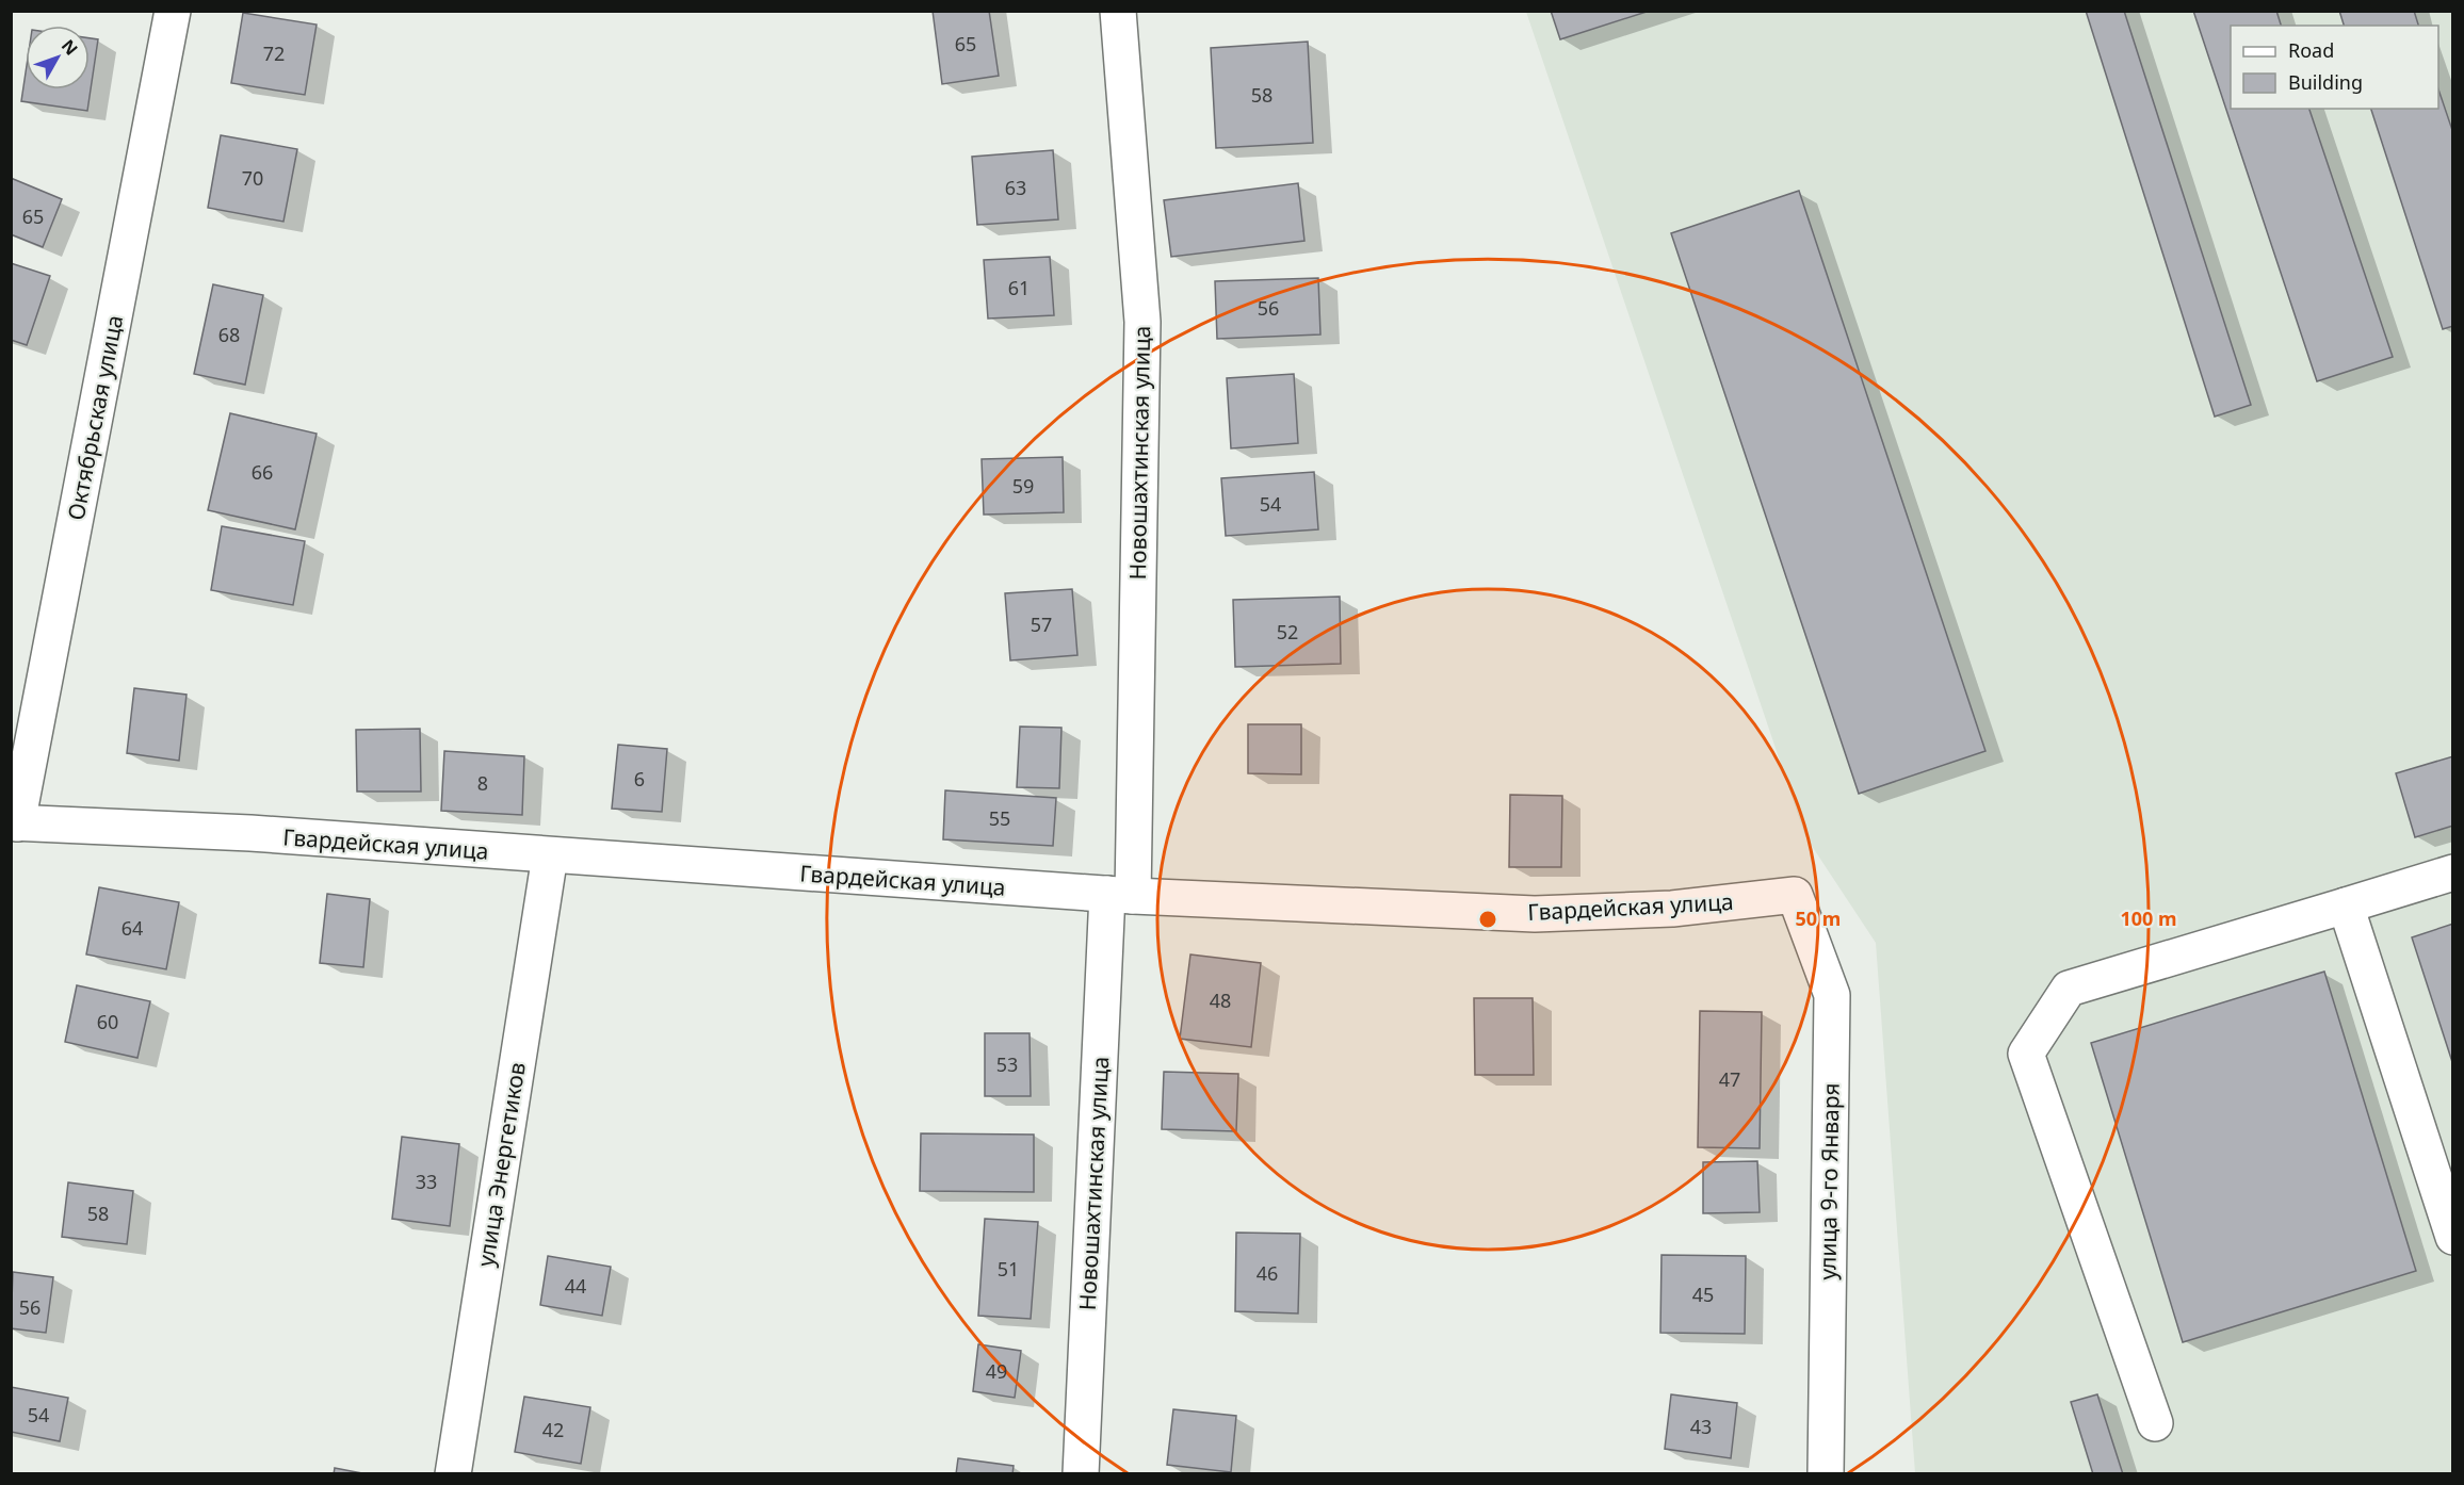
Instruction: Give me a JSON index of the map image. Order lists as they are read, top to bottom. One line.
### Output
{"streets":{"street":["Октябрьская улица","Новошахтинская улица","Гвардейская улица","улица Энергетиков","улица 9-го Января"]},"crossings":[["Октябрьская улица","Гвардейская улица"],["Новошахтинская улица","Гвардейская улица"],["Гвардейская улица","улица Энергетиков"],["Гвардейская улица","улица 9-го Января"]],"house_numbers":["65","72","58","70","63","65","61","56","68","66","59","54","57","52","6","8","55","64","48","60","53","47","33","58","51","46","44","45","56","49","54","43","42"],"legend":["Road","Building"],"north":"top right","rings":["50 m","100 m"]}
